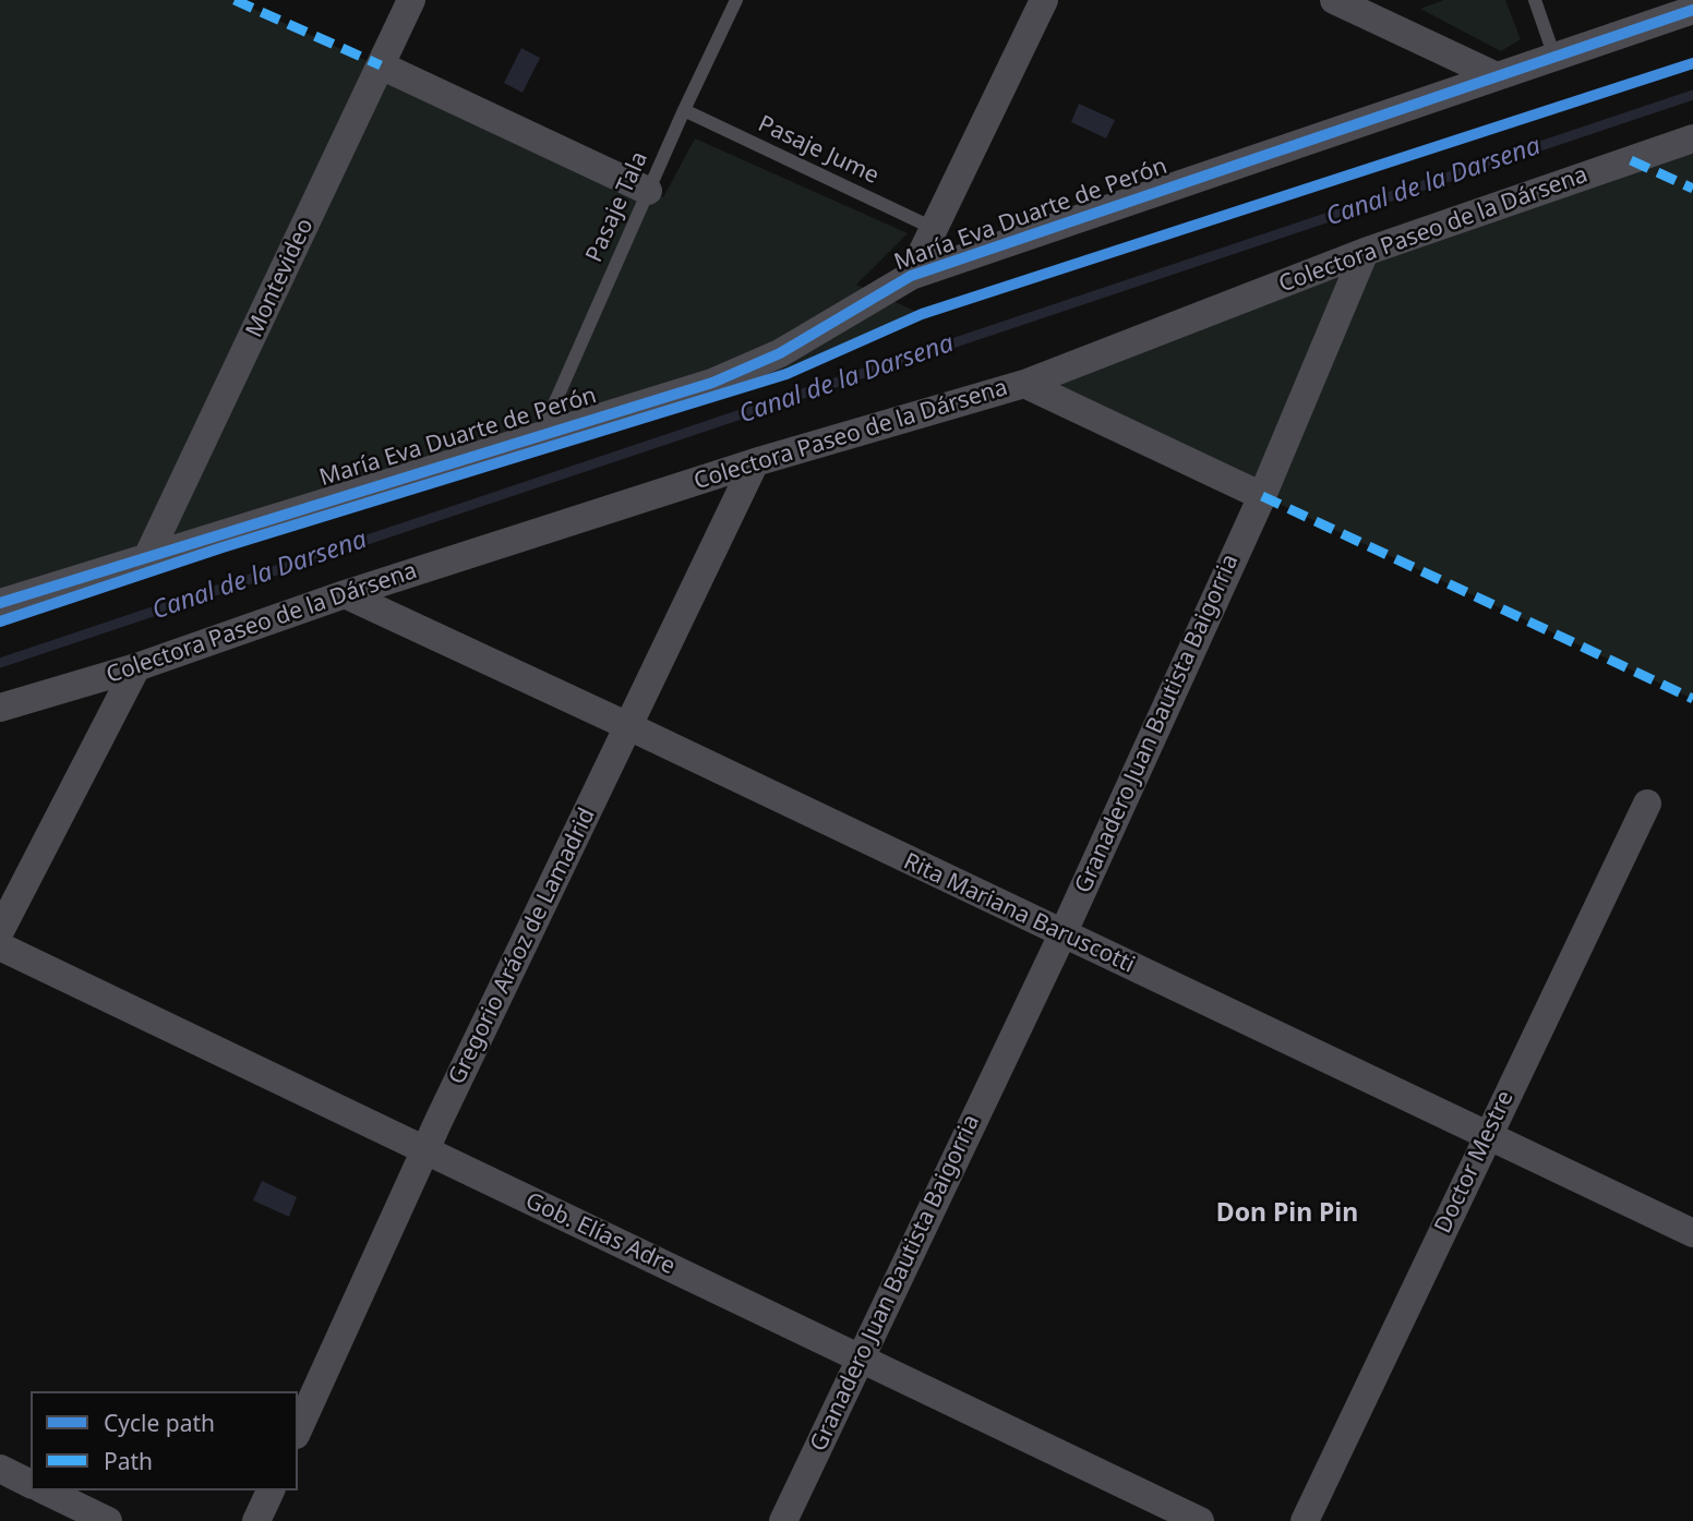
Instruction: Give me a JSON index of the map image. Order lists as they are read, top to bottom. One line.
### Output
{"streets":{"street":["María Eva Duarte de Perón","Colectora Paseo de la Dársena","Montevideo","Granadero Juan Bautista Baigorria","Rita Mariana Baruscotti","Gregorio Aráoz de Lamadrid","Doctor Mestre","Gob. Elías Adre"],"lane":["Pasaje Jume","Pasaje Tala"]},"crossings":[["Pasaje Jume","Pasaje Tala"],["Pasaje Tala","María Eva Duarte de Perón"],["María Eva Duarte de Perón","Montevideo"],["Colectora Paseo de la Dársena","Granadero Juan Bautista Baigorria"],["Colectora Paseo de la Dársena","Rita Mariana Baruscotti"],["Colectora Paseo de la Dársena","Gregorio Aráoz de Lamadrid"],["Granadero Juan Bautista Baigorria","Rita Mariana Baruscotti"],["Granadero Juan Bautista Baigorria","Gob. Elías Adre"],["Rita Mariana Baruscotti","Gregorio Aráoz de Lamadrid"],["Rita Mariana Baruscotti","Doctor Mestre"],["Gregorio Aráoz de Lamadrid","Gob. Elías Adre"]],"districts":["Don Pin Pin"],"water":["Canal de la Darsena"],"legend":["Cycle path","Path"]}
